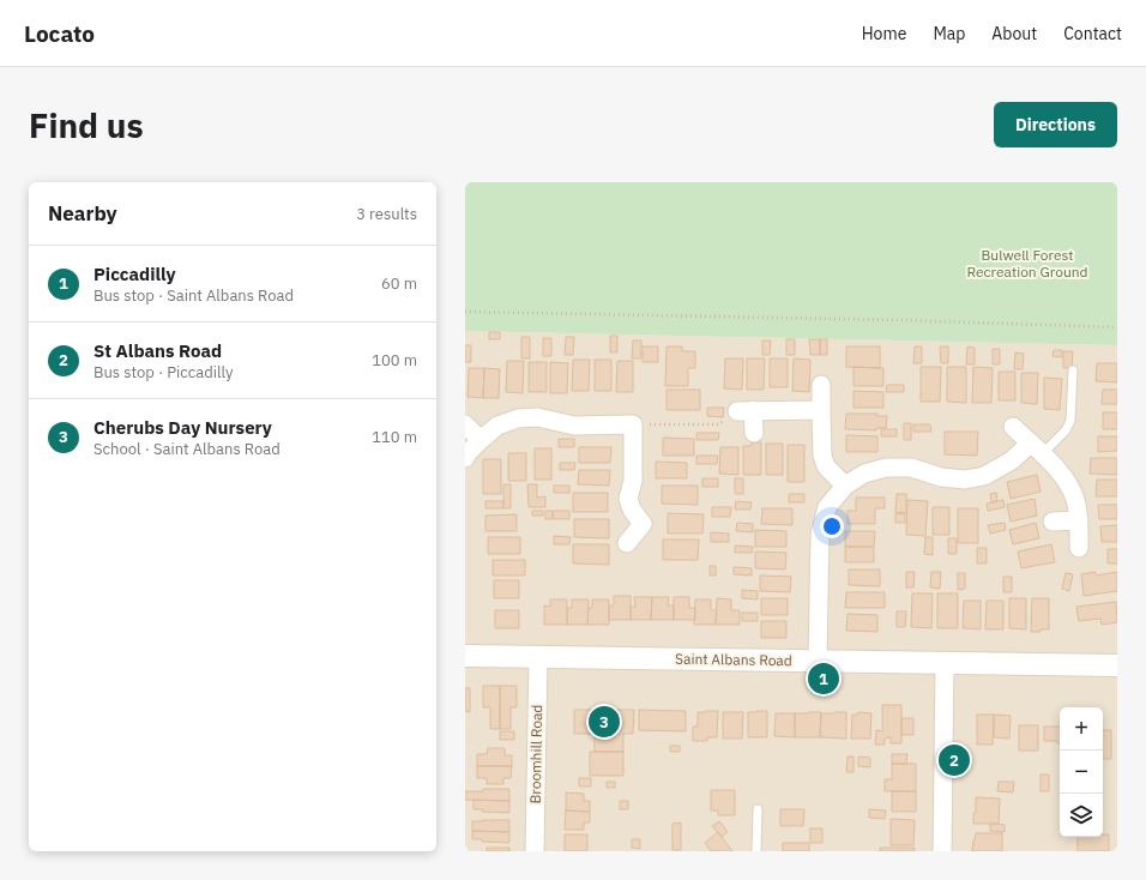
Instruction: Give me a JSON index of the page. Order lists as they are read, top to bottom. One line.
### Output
{"streets":{"street":["Saint Albans Road","Broomhill Road"]},"crossings":[["Saint Albans Road","Broomhill Road"]],"parks":["Bulwell Forest Recreation Ground"],"page":{"header":"Locato","nav":["Home","Map","About","Contact"],"buttons":"Directions","title":"Find us","heading":["Nearby","3 results"],"list":[{"mark":"1","name":"Piccadilly","note":"Bus stop · Saint Albans Road","value":"60 m"},{"mark":"2","name":"St Albans Road","note":"Bus stop · Piccadilly","value":"100 m"},{"mark":"3","name":"Cherubs Day Nursery","note":"School · Saint Albans Road","value":"110 m"}],"pins":["1","3","2"],"map_buttons":["+","−"]}}
